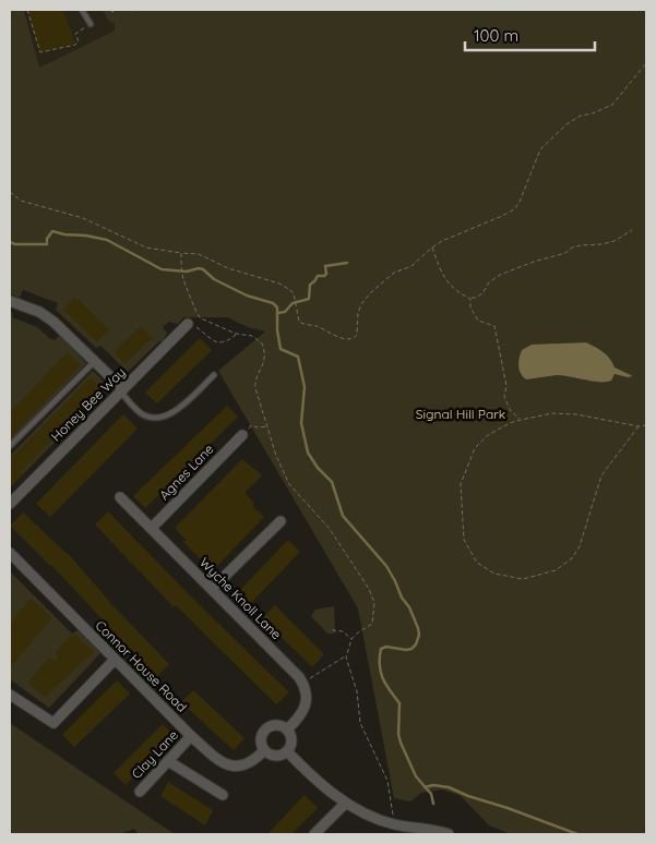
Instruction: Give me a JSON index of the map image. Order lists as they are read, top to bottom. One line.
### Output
{"streets":{"street":["Honey Bee Way","Agnes Lane","Wyche Knoll Lane","Connor House Road","Clay Lane"]},"crossings":[["Agnes Lane","Wyche Knoll Lane"],["Connor House Road","Clay Lane"]],"parks":["Signal Hill Park"],"scale_bar":"100 m"}
